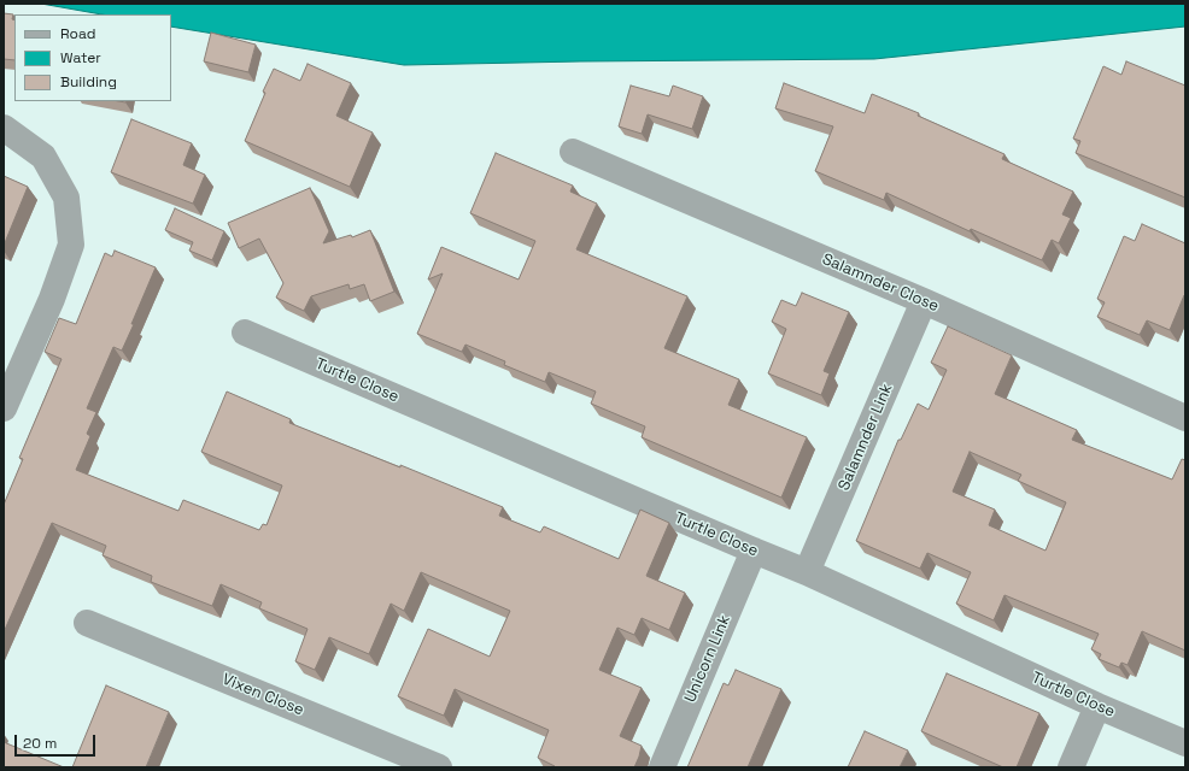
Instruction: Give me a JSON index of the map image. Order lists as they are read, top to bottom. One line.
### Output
{"streets":{"street":["Salamnder Close","Turtle Close","Salamnder Link","Unicorn Link","Vixen Close"]},"crossings":[["Salamnder Close","Salamnder Link"],["Turtle Close","Salamnder Link"],["Turtle Close","Unicorn Link"]],"legend":["Road","Water","Building"],"scale_bar":"20 m"}
